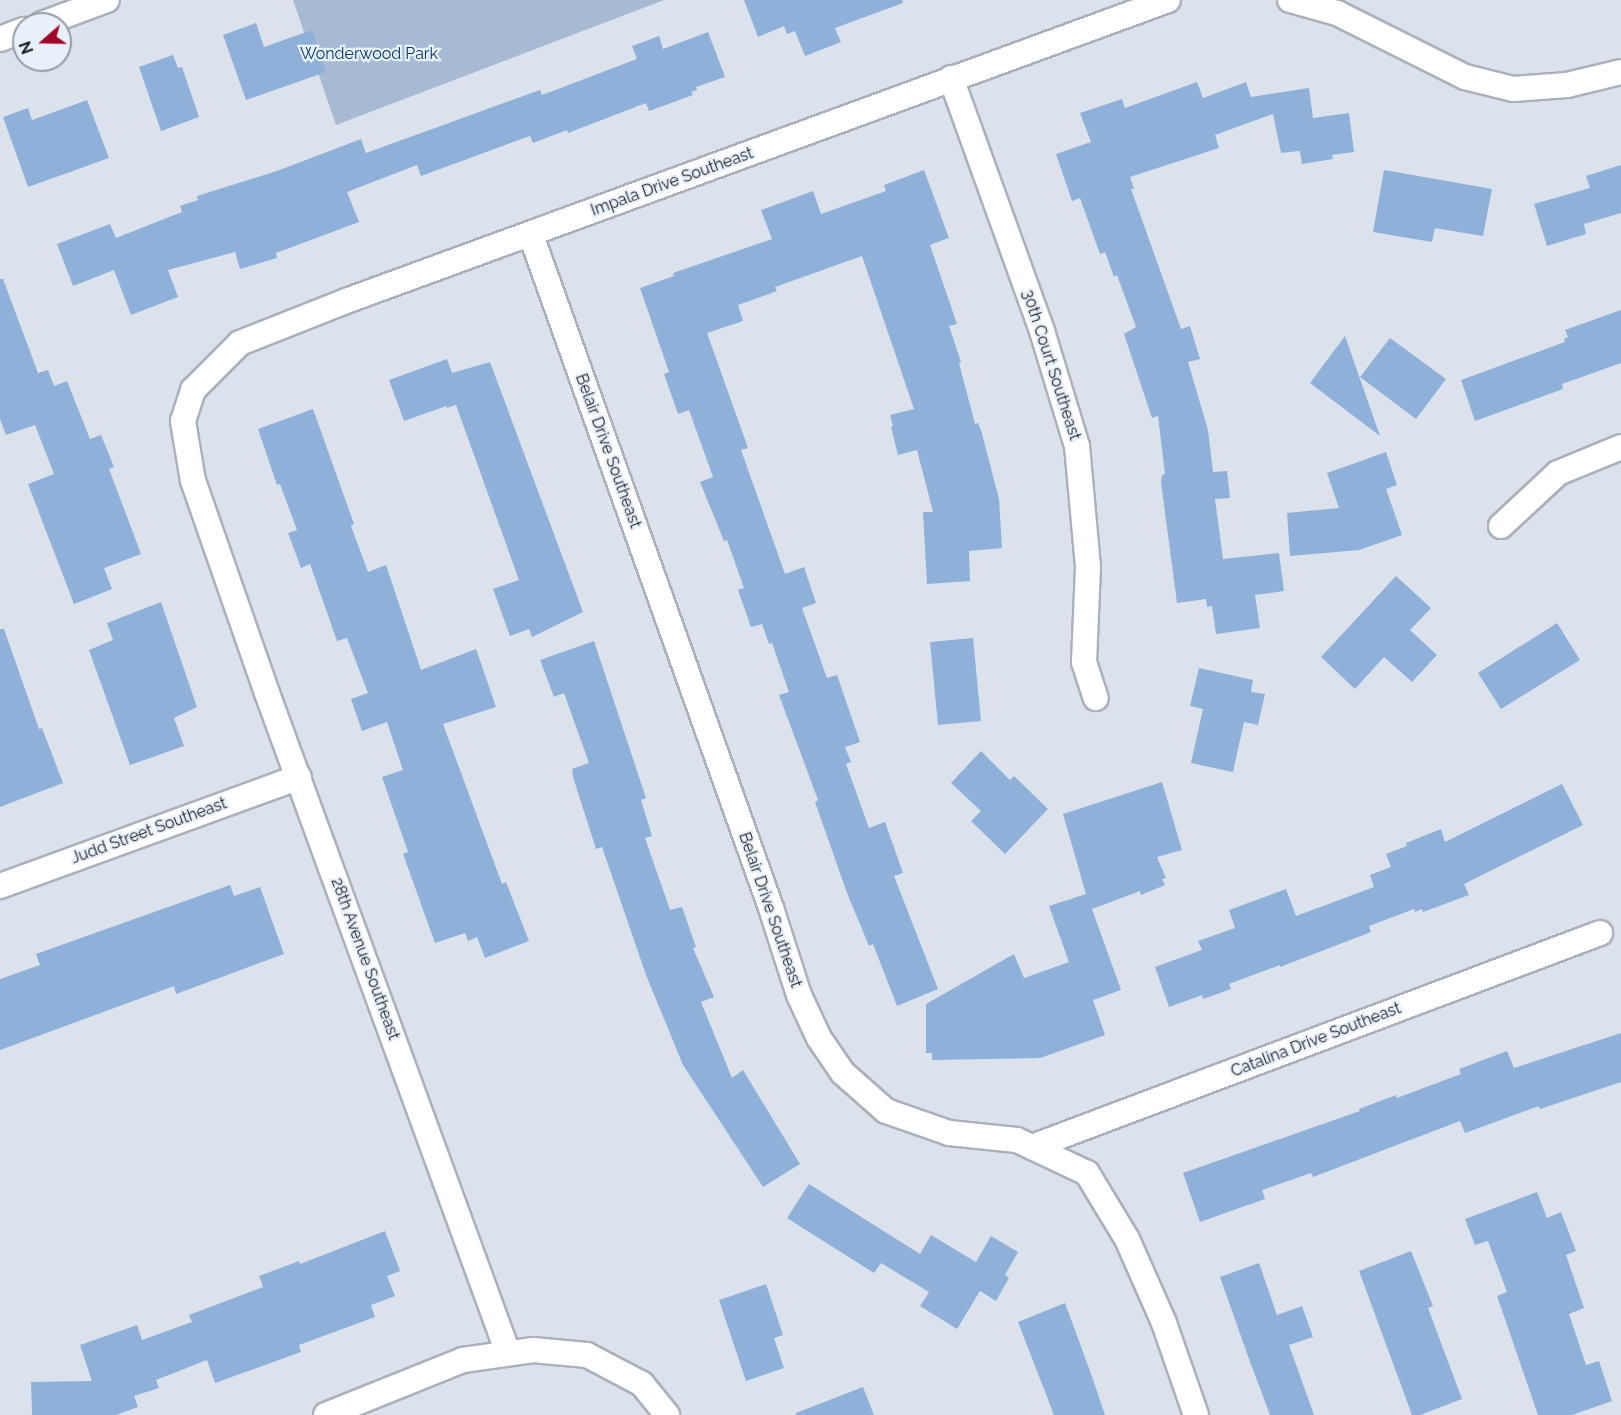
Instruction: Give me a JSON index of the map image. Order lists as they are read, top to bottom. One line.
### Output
{"streets":{"street":["Impala Drive Southeast","30th Court Southeast","Belair Drive Southeast","Judd Street Southeast","28th Avenue Southeast","Catalina Drive Southeast"]},"crossings":[["Impala Drive Southeast","30th Court Southeast"],["Impala Drive Southeast","Belair Drive Southeast"],["Impala Drive Southeast","28th Avenue Southeast"],["Belair Drive Southeast","Catalina Drive Southeast"],["Judd Street Southeast","28th Avenue Southeast"]],"parks":["Wonderwood Park"],"north":"left"}
